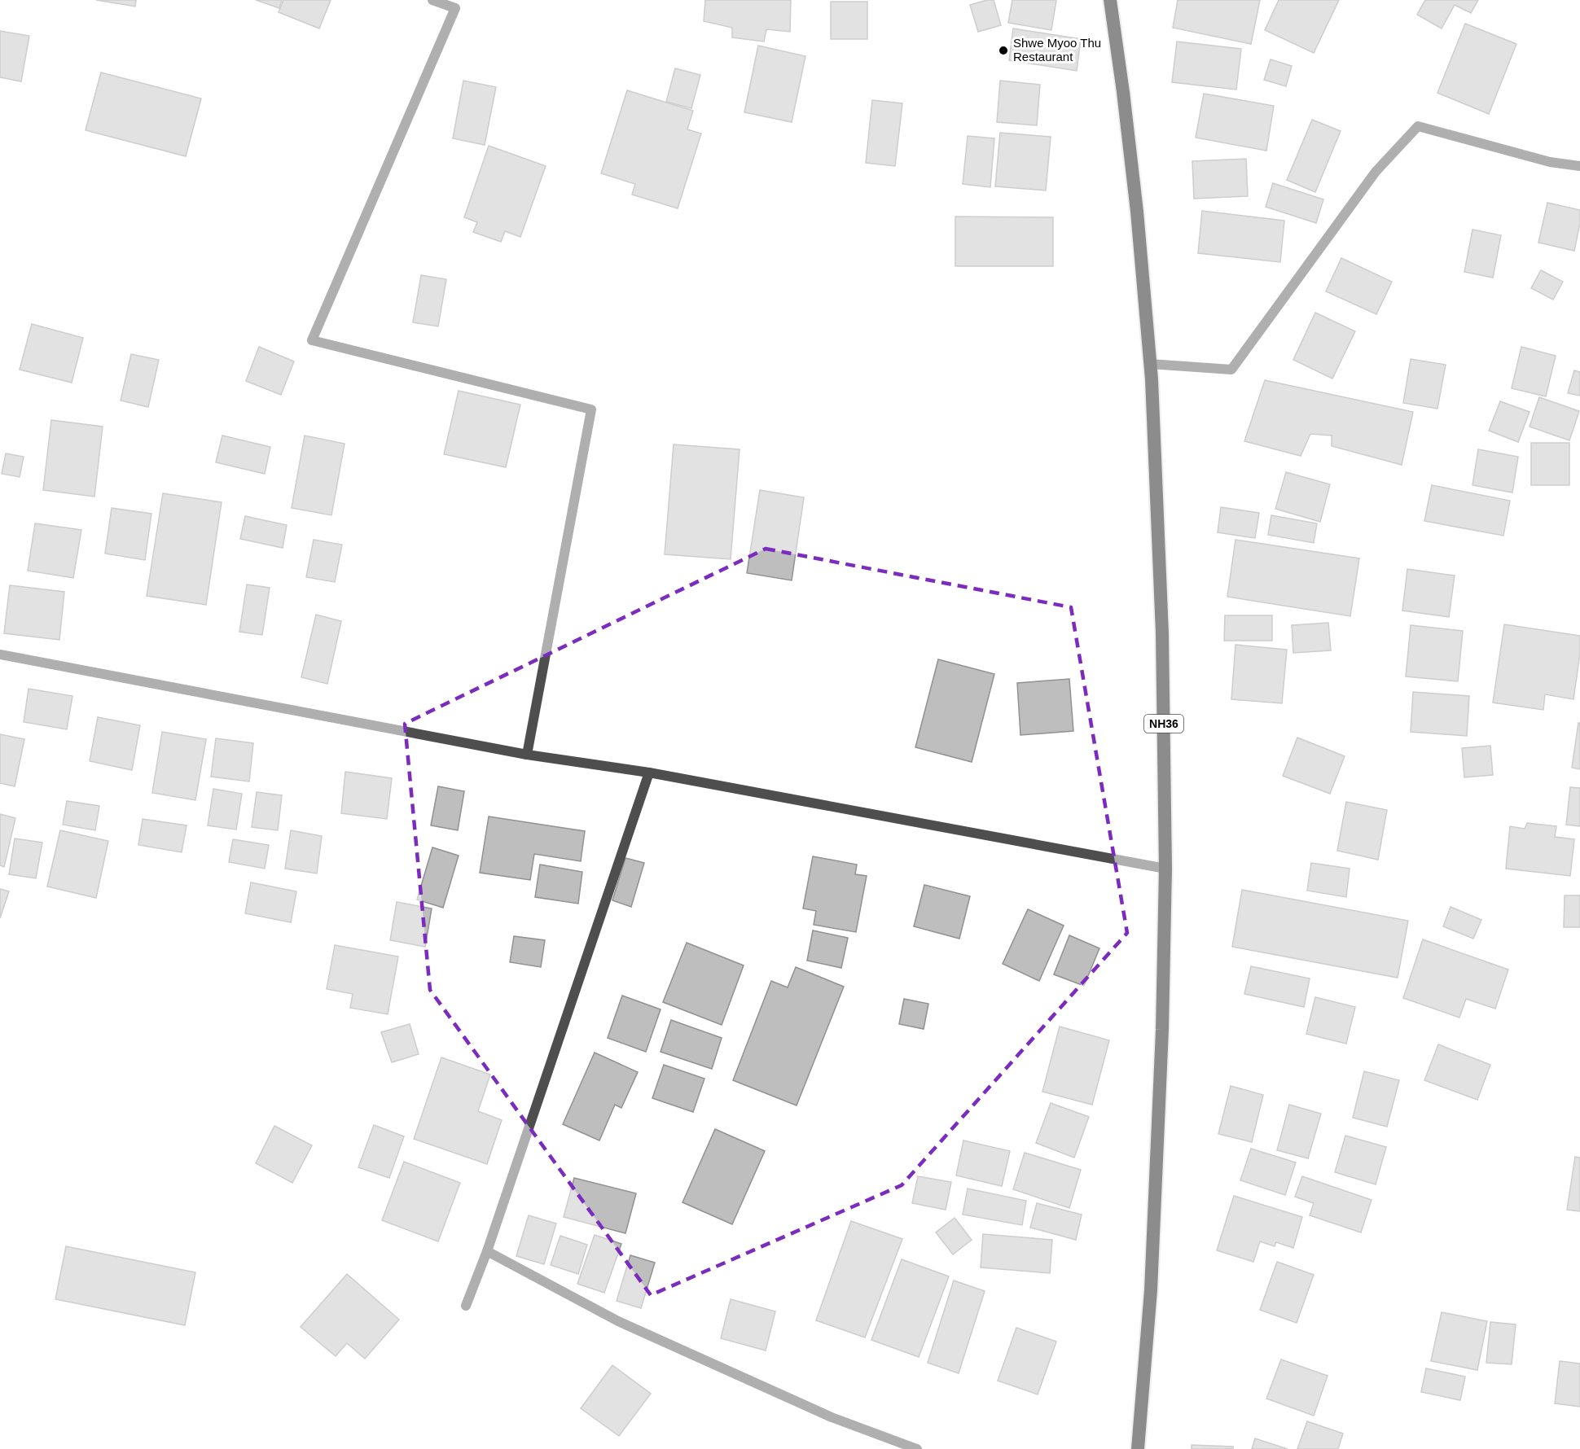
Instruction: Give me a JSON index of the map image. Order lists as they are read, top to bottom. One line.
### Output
{"streets":{"highway":["NH36"]},"places":["Shwe Myoo Thu Restaurant"]}
